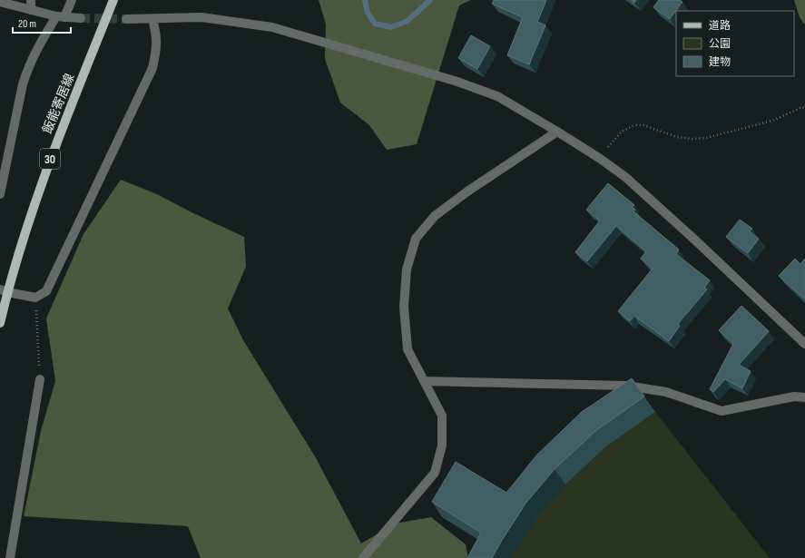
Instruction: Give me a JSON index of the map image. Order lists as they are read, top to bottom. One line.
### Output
{"streets":{"main road":["飯能寄居線","30"]},"legend":["道路","公園","建物"],"scale_bar":"20 m"}
